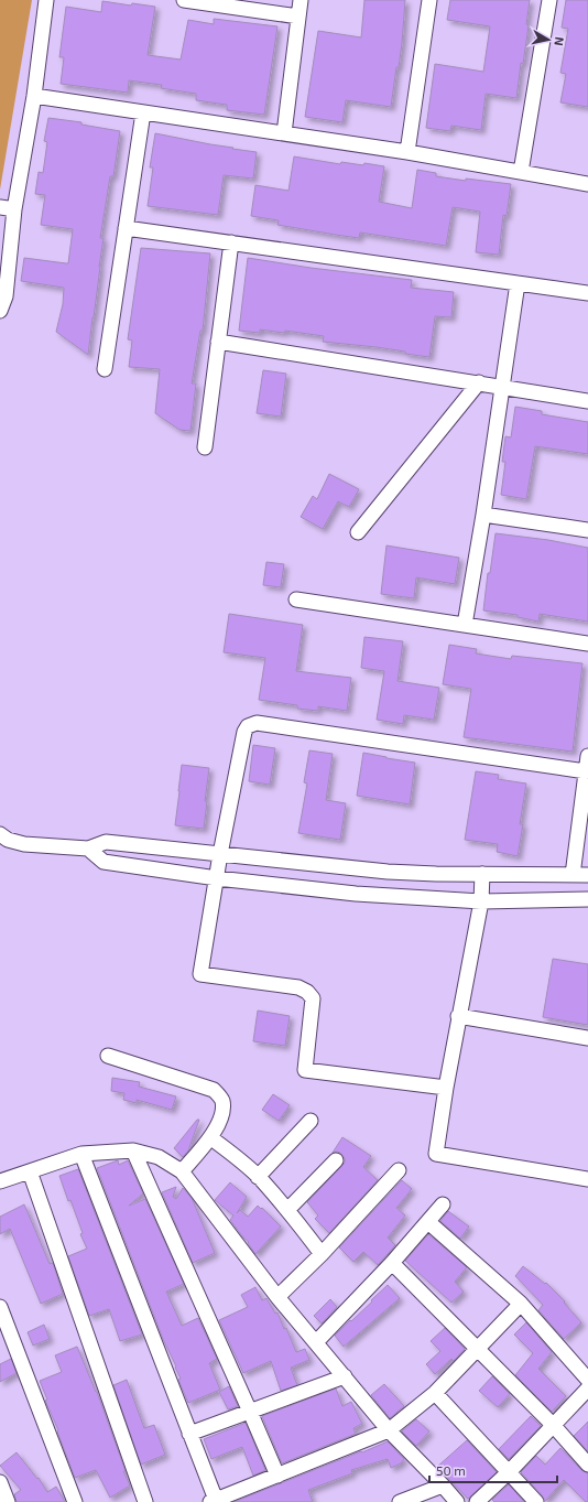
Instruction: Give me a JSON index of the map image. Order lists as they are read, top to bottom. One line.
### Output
{"scale_bar":"50 m","north":"right"}
